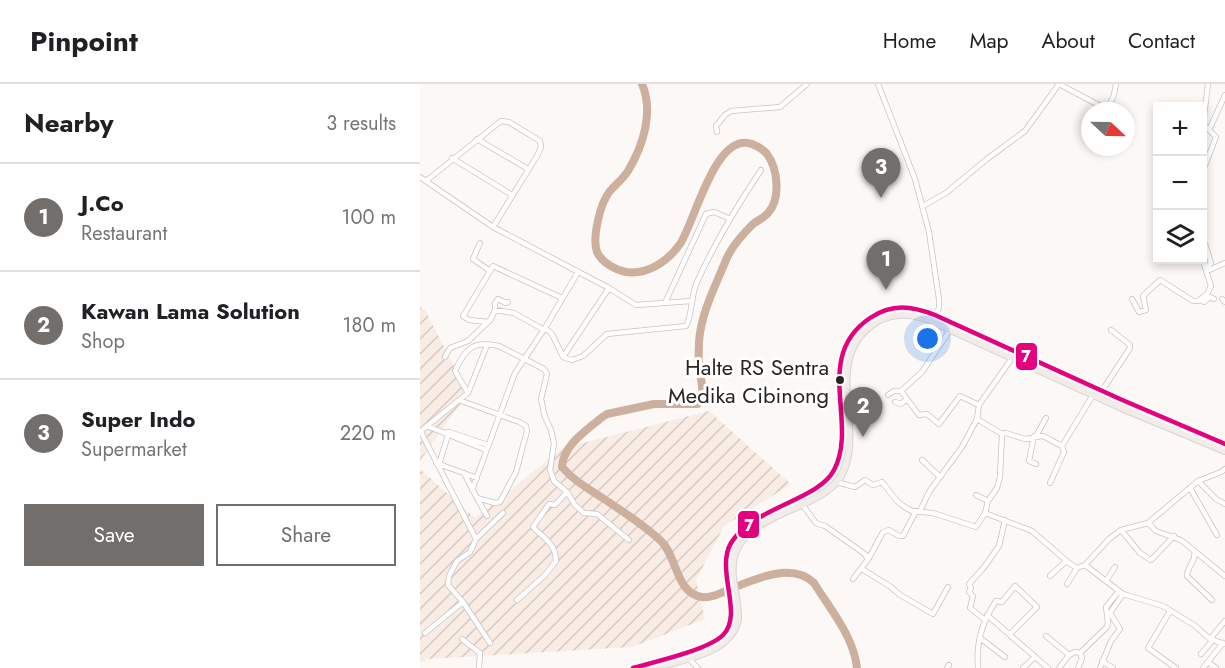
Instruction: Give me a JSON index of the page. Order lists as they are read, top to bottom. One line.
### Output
{"places":["Halte RS Sentra Medika Cibinong"],"lines":["transit line 7"],"north":"right","page":{"header":"Pinpoint","nav":["Home","Map","About","Contact"],"heading":["Nearby","3 results"],"map_buttons":["+","−"],"pins":["3","1","2"],"list":[{"mark":"1","name":"J.Co","note":"Restaurant","value":"100 m"},{"mark":"2","name":"Kawan Lama Solution","note":"Shop","value":"180 m"},{"mark":"3","name":"Super Indo","note":"Supermarket","value":"220 m"}],"buttons":["Save","Share"]}}
